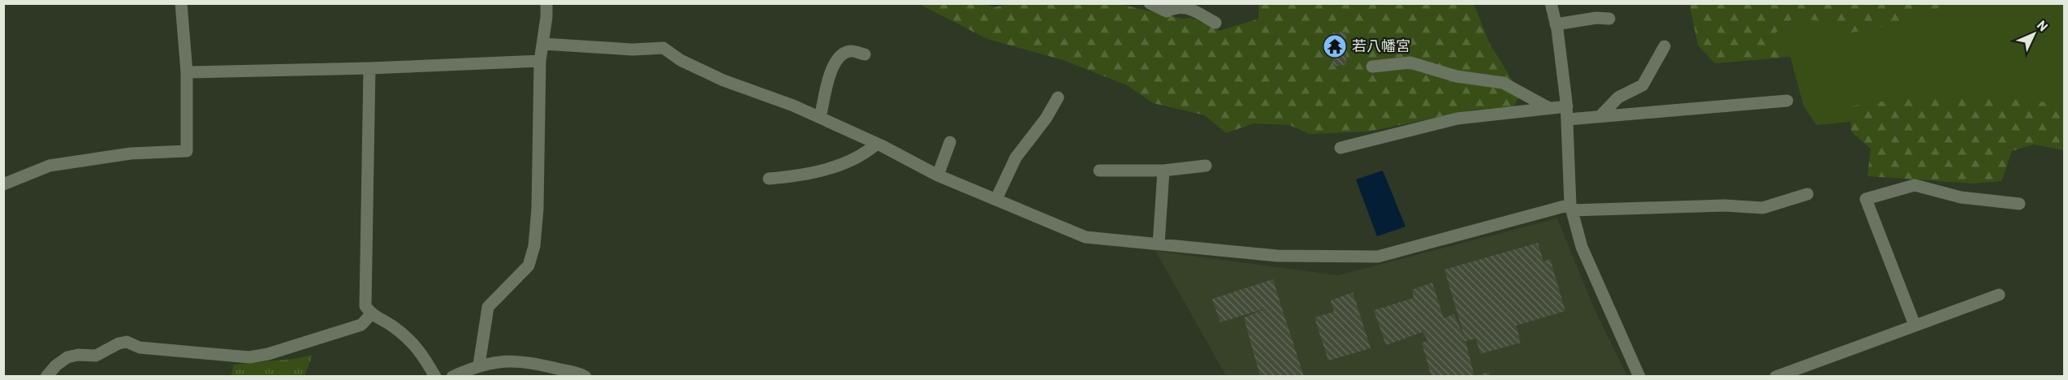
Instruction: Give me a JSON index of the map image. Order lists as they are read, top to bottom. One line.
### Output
{"places":{"temple":["若八幡宮"]},"north":"top right"}
